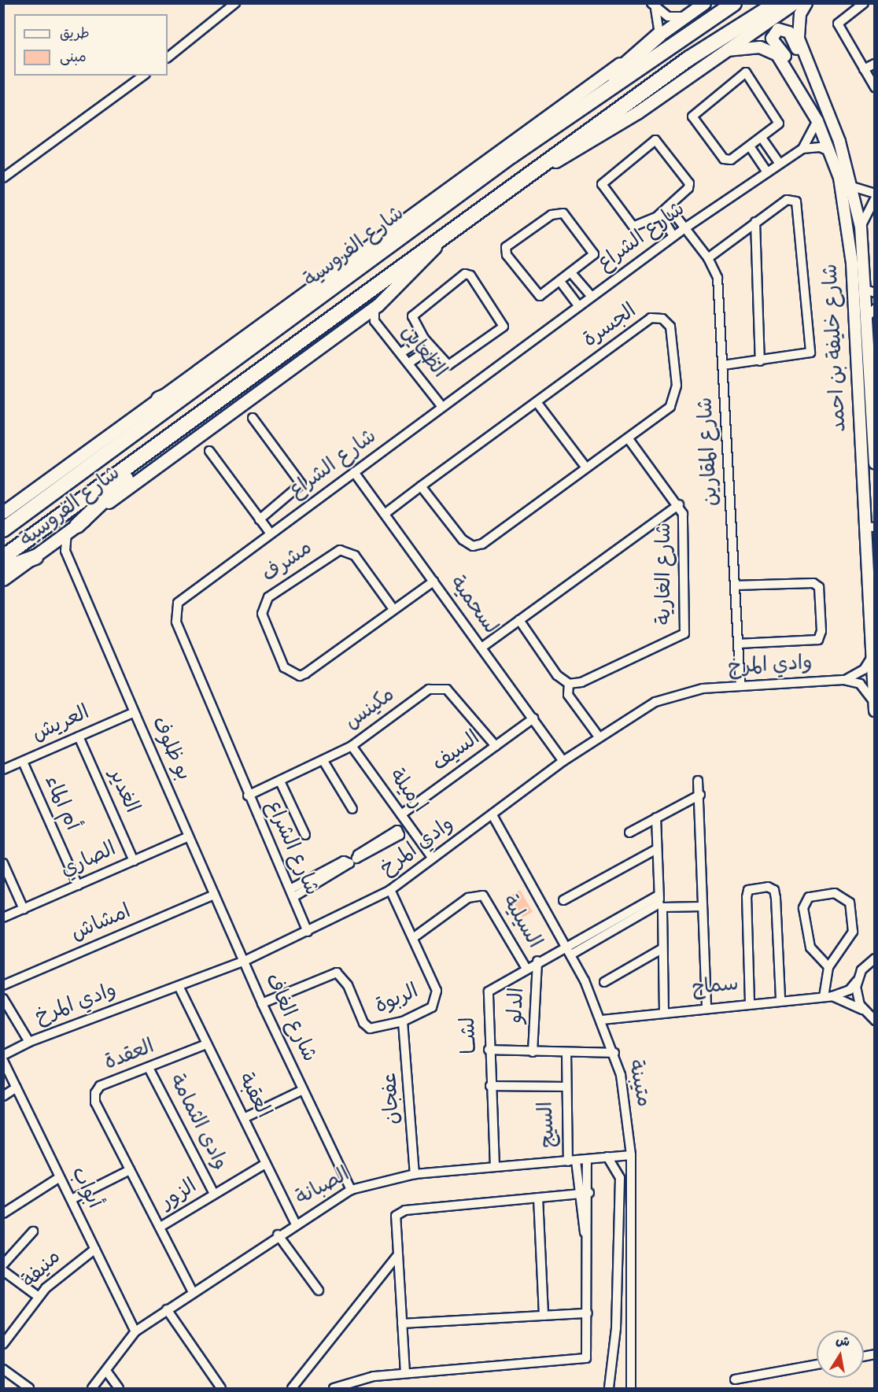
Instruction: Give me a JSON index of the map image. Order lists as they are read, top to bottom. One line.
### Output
{"streets":{"highway":["شارع الفروسية"],"street":["شارع الشراع","الجسرة","شارع خليفة بن احمد","الظعاين","شارع المقارين","مشرف","شارع الغارية","لسحمية","وادي المرخ","مكينس","العريش","بو ظلوف","السيف","الغدير","ارميلة","أم الماء","الصاري","السيلية","امشاش","سماح","الربوة","الدلو","شارع الغاف","لشــا","العقدة","متيبنة","العقبة","عفجان","وادى الثمامة","السيج","الصبانة","أبواب","الزور","منيفة"]},"crossings":[["شارع الشراع","شارع خليفة بن احمد"],["شارع الشراع","الظعاين"],["شارع الشراع","شارع المقارين"],["شارع الشراع","لسحمية"],["شارع الشراع","وادي المرخ"],["شارع الشراع","مكينس"],["شارع الفروسية","شارع خليفة بن احمد"],["شارع الفروسية","الظعاين"],["شارع الفروسية","بو ظلوف"],["الجسرة","لسحمية"],["شارع خليفة بن احمد","وادي المرخ"],["شارع المقارين","وادي المرخ"],["مشرف","لسحمية"],["شارع الغارية","لسحمية"],["لسحمية","وادي المرخ"],["لسحمية","السيف"],["وادي المرخ","بو ظلوف"],["وادي المرخ","ارميلة"],["وادي المرخ","الربوة"],["وادي المرخ","شارع الغاف"],["وادي المرخ","متيبنة"],["وادي المرخ","العقبة"],["مكينس","السيف"],["مكينس","ارميلة"],["العريش","بو ظلوف"],["العريش","الغدير"],["العريش","أم الماء"],["بو ظلوف","الصاري"],["بو ظلوف","امشاش"],["بو ظلوف","شارع الغاف"],["السيف","ارميلة"],["الغدير","الصاري"],["أم الماء","الصاري"],["السيلية","الربوة"],["السيلية","لشــا"],["سماح","متيبنة"],["الربوة","شارع الغاف"],["الربوة","عفجان"],["الدلو","لشــا"],["الدلو","متيبنة"],["الدلو","السيج"],["شارع الغاف","العقبة"],["شارع الغاف","الصبانة"],["لشــا","متيبنة"],["لشــا","السيج"],["لشــا","الصبانة"],["العقدة","العقبة"],["العقدة","وادى الثمامة"],["العقدة","الصبانة"],["العقدة","الزور"],["متيبنة","الصبانة"],["العقبة","الصبانة"],["العقبة","الزور"],["عفجان","الصبانة"],["وادى الثمامة","الزور"],["السيج","الصبانة"],["الصبانة","أبواب"],["أبواب","منيفة"]],"legend":["طريق","مبنى"],"north":"top"}
